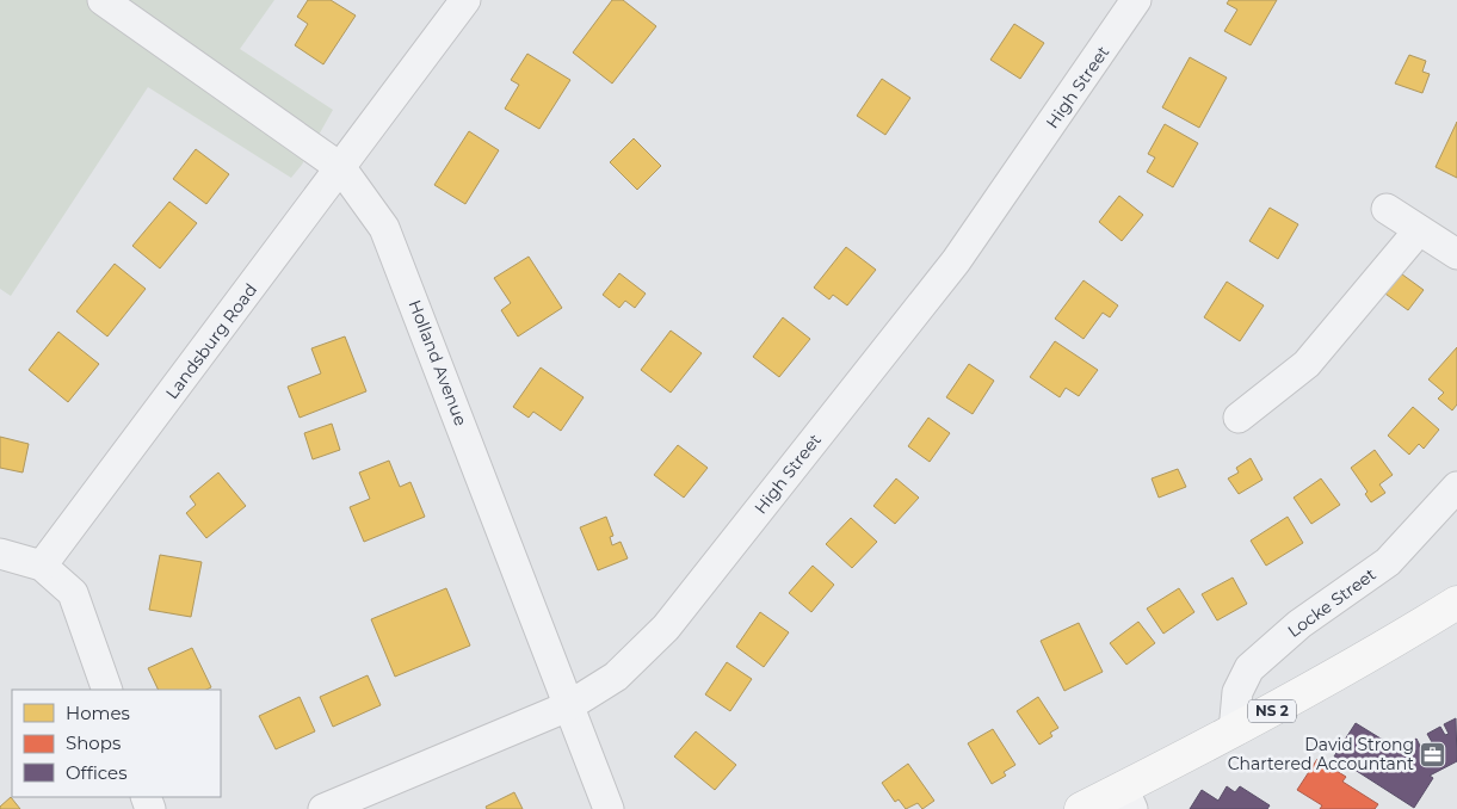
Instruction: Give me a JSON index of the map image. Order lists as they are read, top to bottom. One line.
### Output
{"streets":{"main road":["NS 2"],"street":["High Street","Landsburg Road","Holland Avenue","Locke Street"]},"crossings":[["High Street","Holland Avenue"],["Landsburg Road","Holland Avenue"],["Locke Street","NS 2"]],"places":{"office":["David Strong Chartered Accountant"]},"legend":["Homes","Shops","Offices"]}
